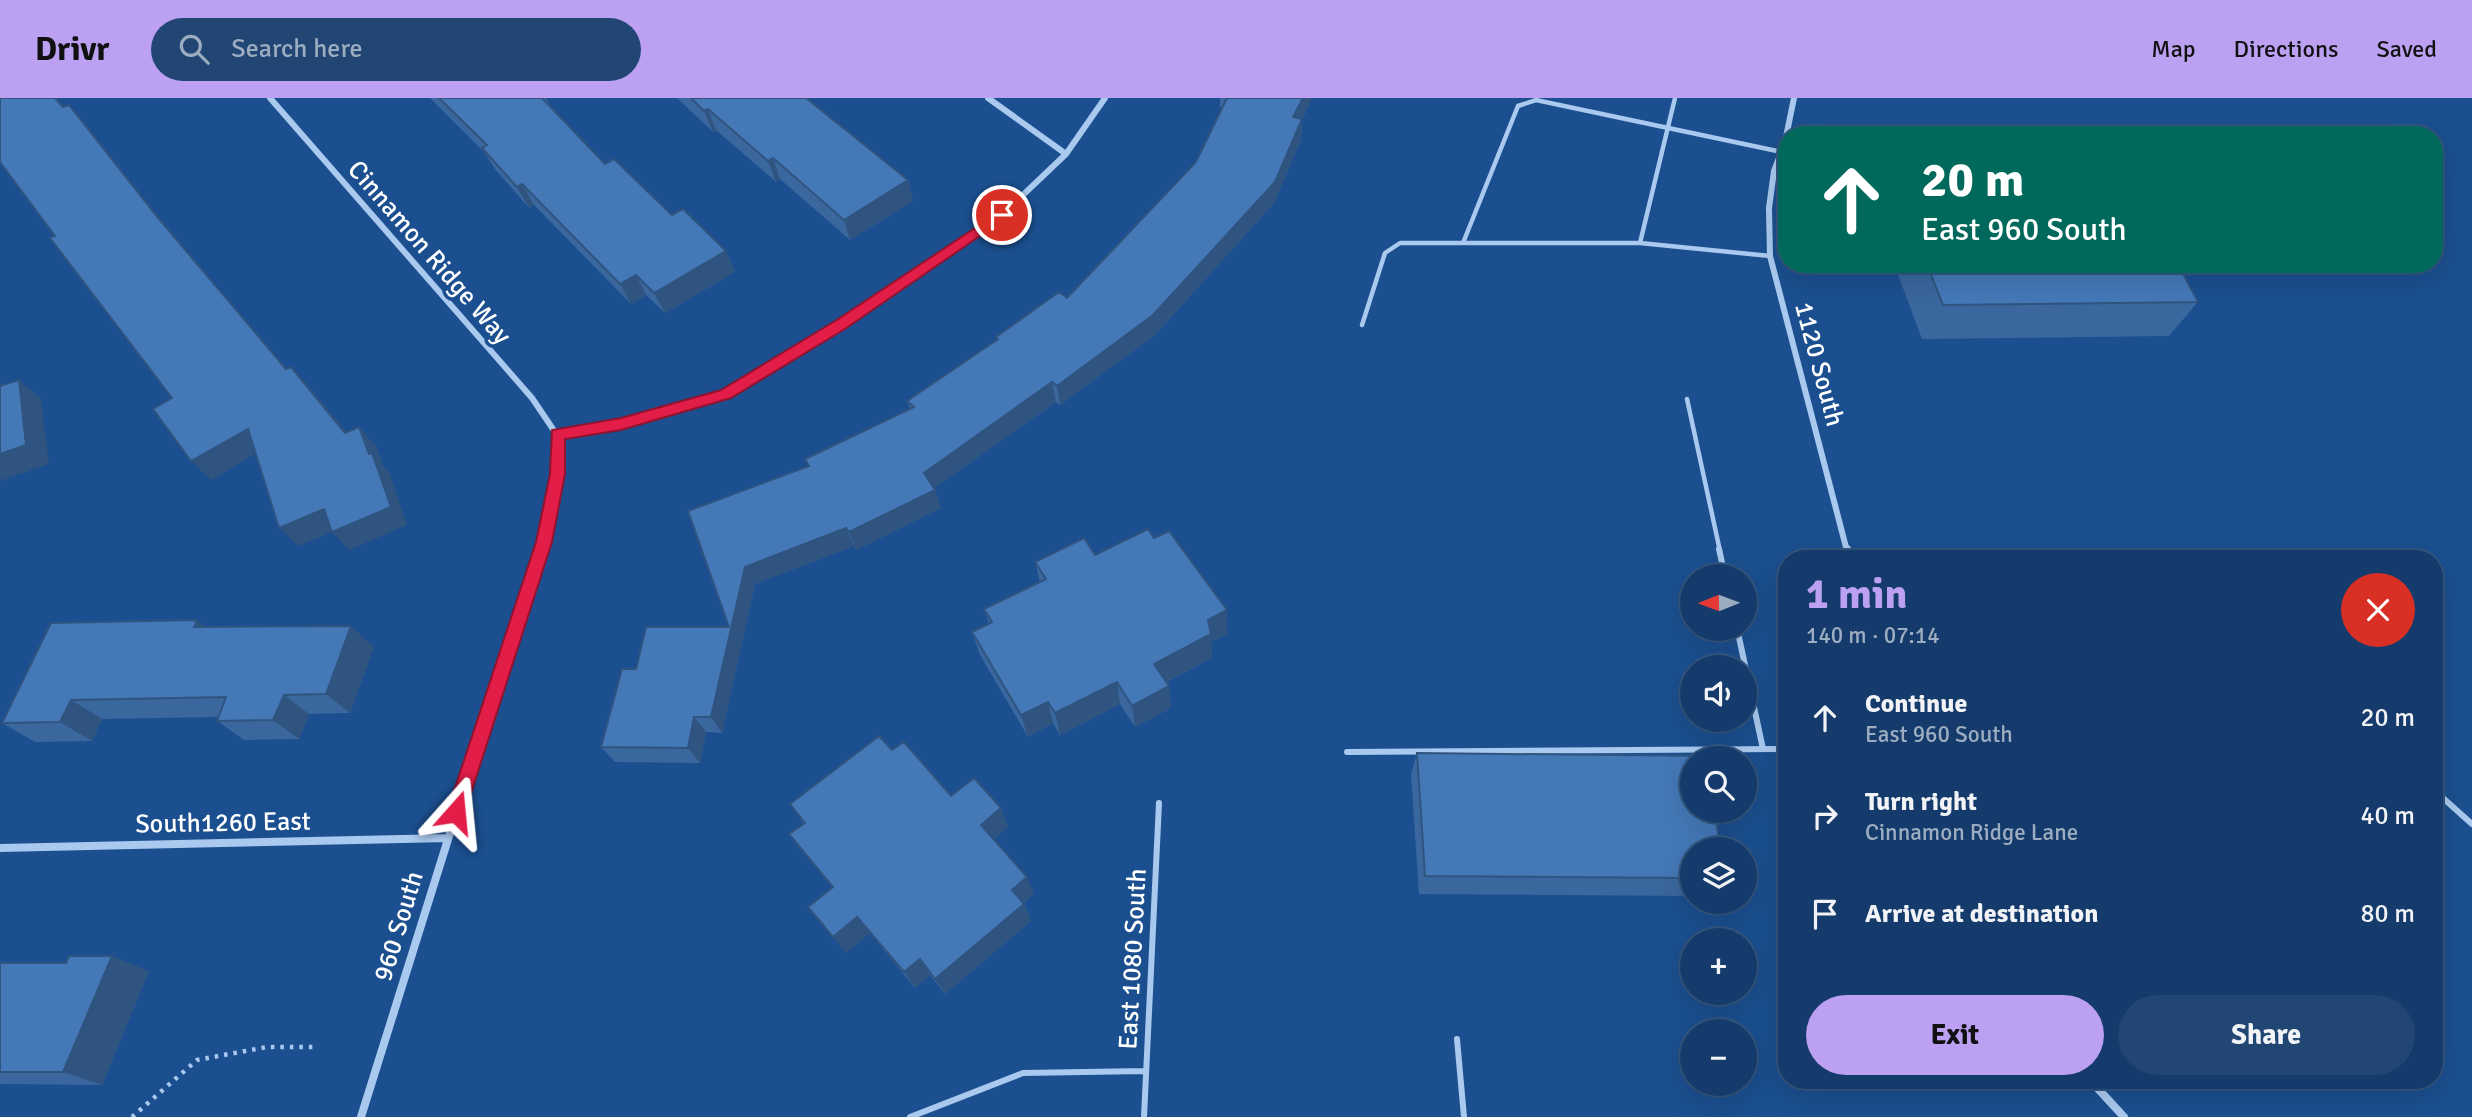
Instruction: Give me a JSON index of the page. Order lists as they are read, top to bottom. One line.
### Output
{"streets":{"street":["Cinnamon Ridge Way","1120 South","South1260 East","960 South"],"lane":["East 1080 South"]},"crossings":[["Cinnamon Ridge Way","960 South"],["South1260 East","960 South"]],"north":"left","page":{"header":"Drivr","search":"Search here","nav":["Map","Directions","Saved"],"turn":["20 m","East 960 South"],"heading":["1 min","140 m · 07:14"],"map_buttons":["+","−"],"list":[{"name":"Continue","note":"East 960 South","value":"20 m"},{"name":"Turn right","note":"Cinnamon Ridge Lane","value":"40 m"},{"name":"Arrive at destination","value":"80 m"}],"buttons":["Exit","Share"]}}
